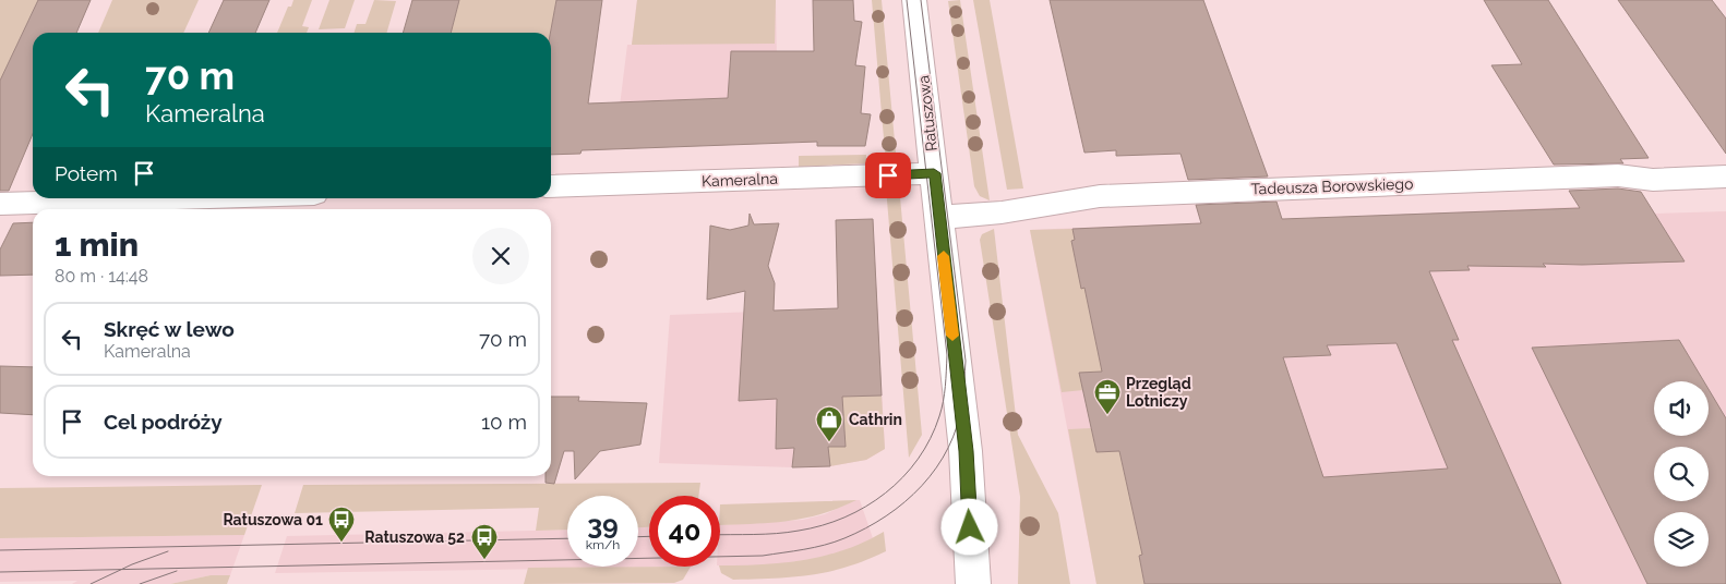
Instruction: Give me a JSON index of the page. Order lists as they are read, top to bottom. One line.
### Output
{"streets":{"street":["Ratuszowa","Kameralna","Tadeusza Borowskiego"]},"crossings":[["Ratuszowa","Kameralna"],["Ratuszowa","Tadeusza Borowskiego"]],"places":{"office":["Przegląd Lotniczy"],"shop":["Cathrin"],"bus stop":["Ratuszowa 01","Ratuszowa 52"]},"page":{"turn":["70 m","Kameralna"],"then":"Potem","heading":["1 min","80 m · 14:48"],"list":[{"name":"Skręć w lewo","note":"Kameralna","value":"70 m"},{"name":"Cel podróży","value":"10 m"}],"speed":"39 km/h","limit":"40"}}
